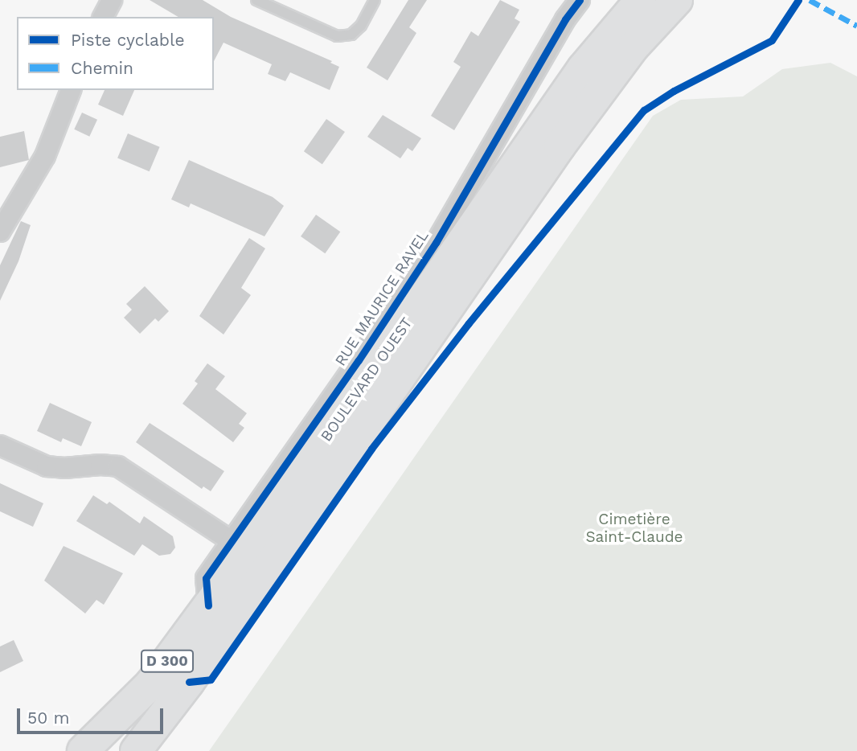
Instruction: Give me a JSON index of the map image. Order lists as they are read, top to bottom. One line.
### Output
{"streets":{"main road":["BOULEVARD OUEST","D 300"],"street":["RUE MAURICE RAVEL"]},"crossings":[["RUE MAURICE RAVEL","BOULEVARD OUEST"]],"parks":["Cimetière Saint-Claude"],"legend":["Piste cyclable","Chemin"],"scale_bar":"50 m"}
